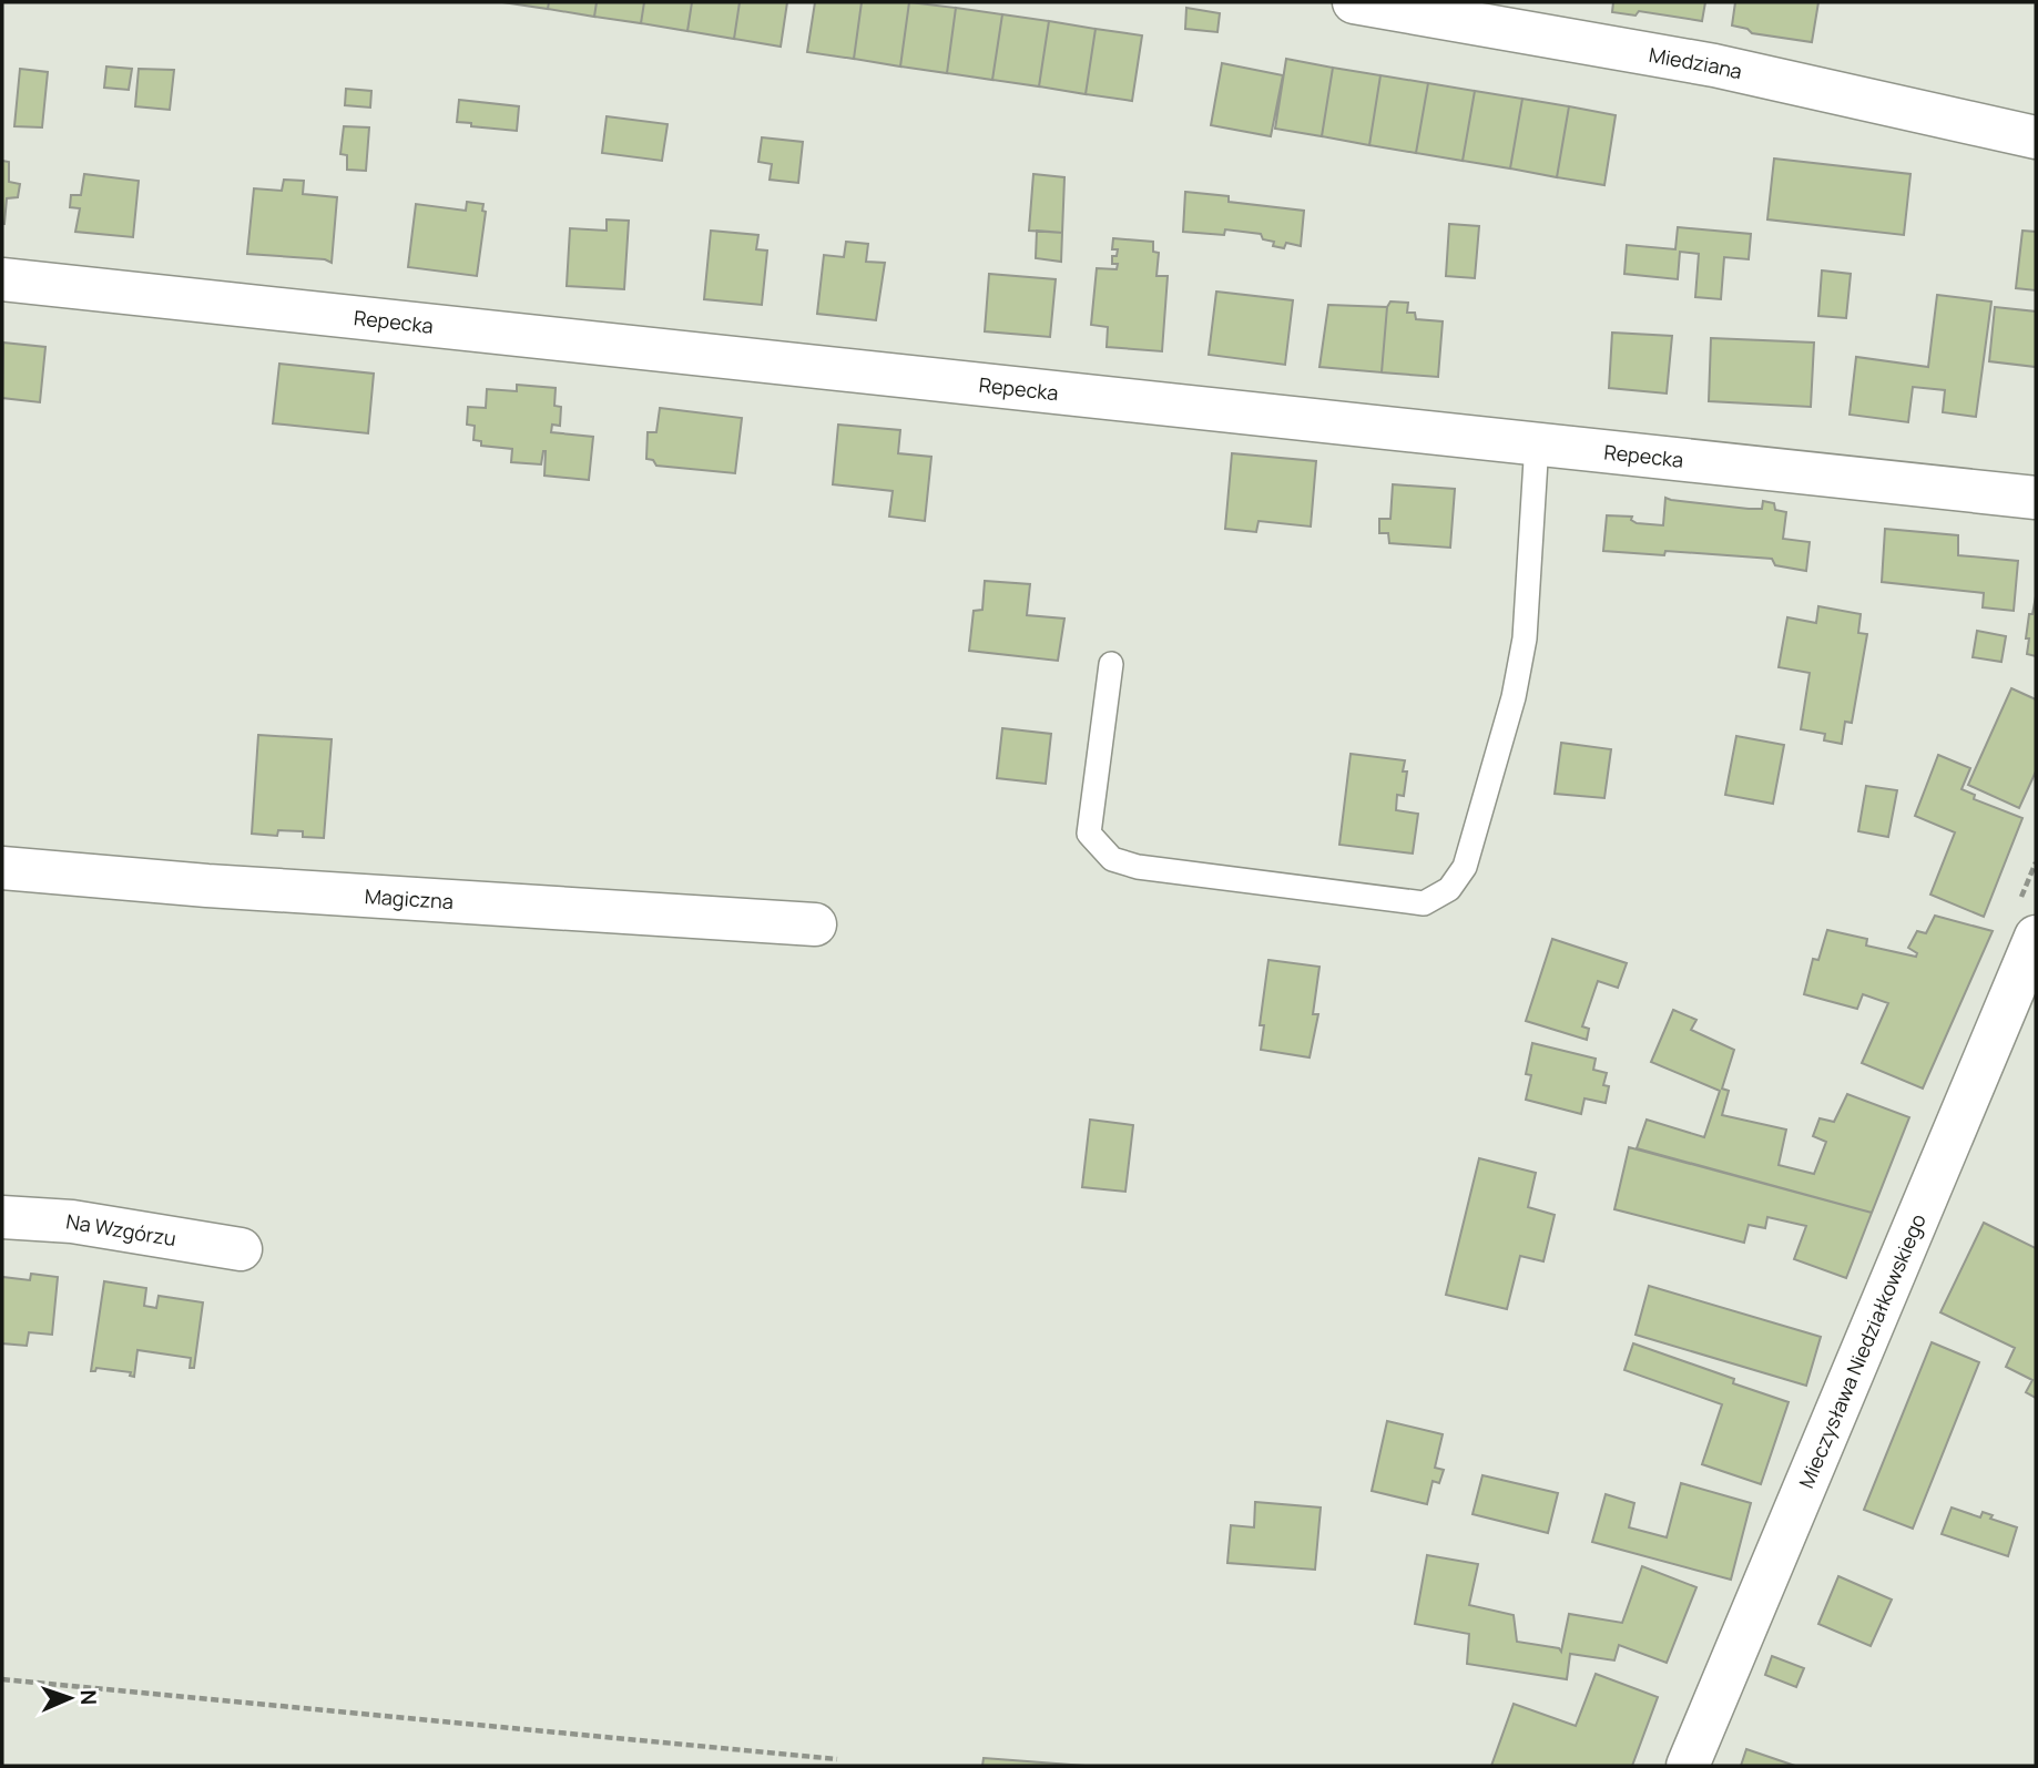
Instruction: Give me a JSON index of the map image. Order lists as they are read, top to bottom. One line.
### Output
{"streets":{"street":["Miedziana","Repecka","Magiczna","Na Wzgórzu","Mieczysława Niedziałkowskiego"]},"north":"right"}
